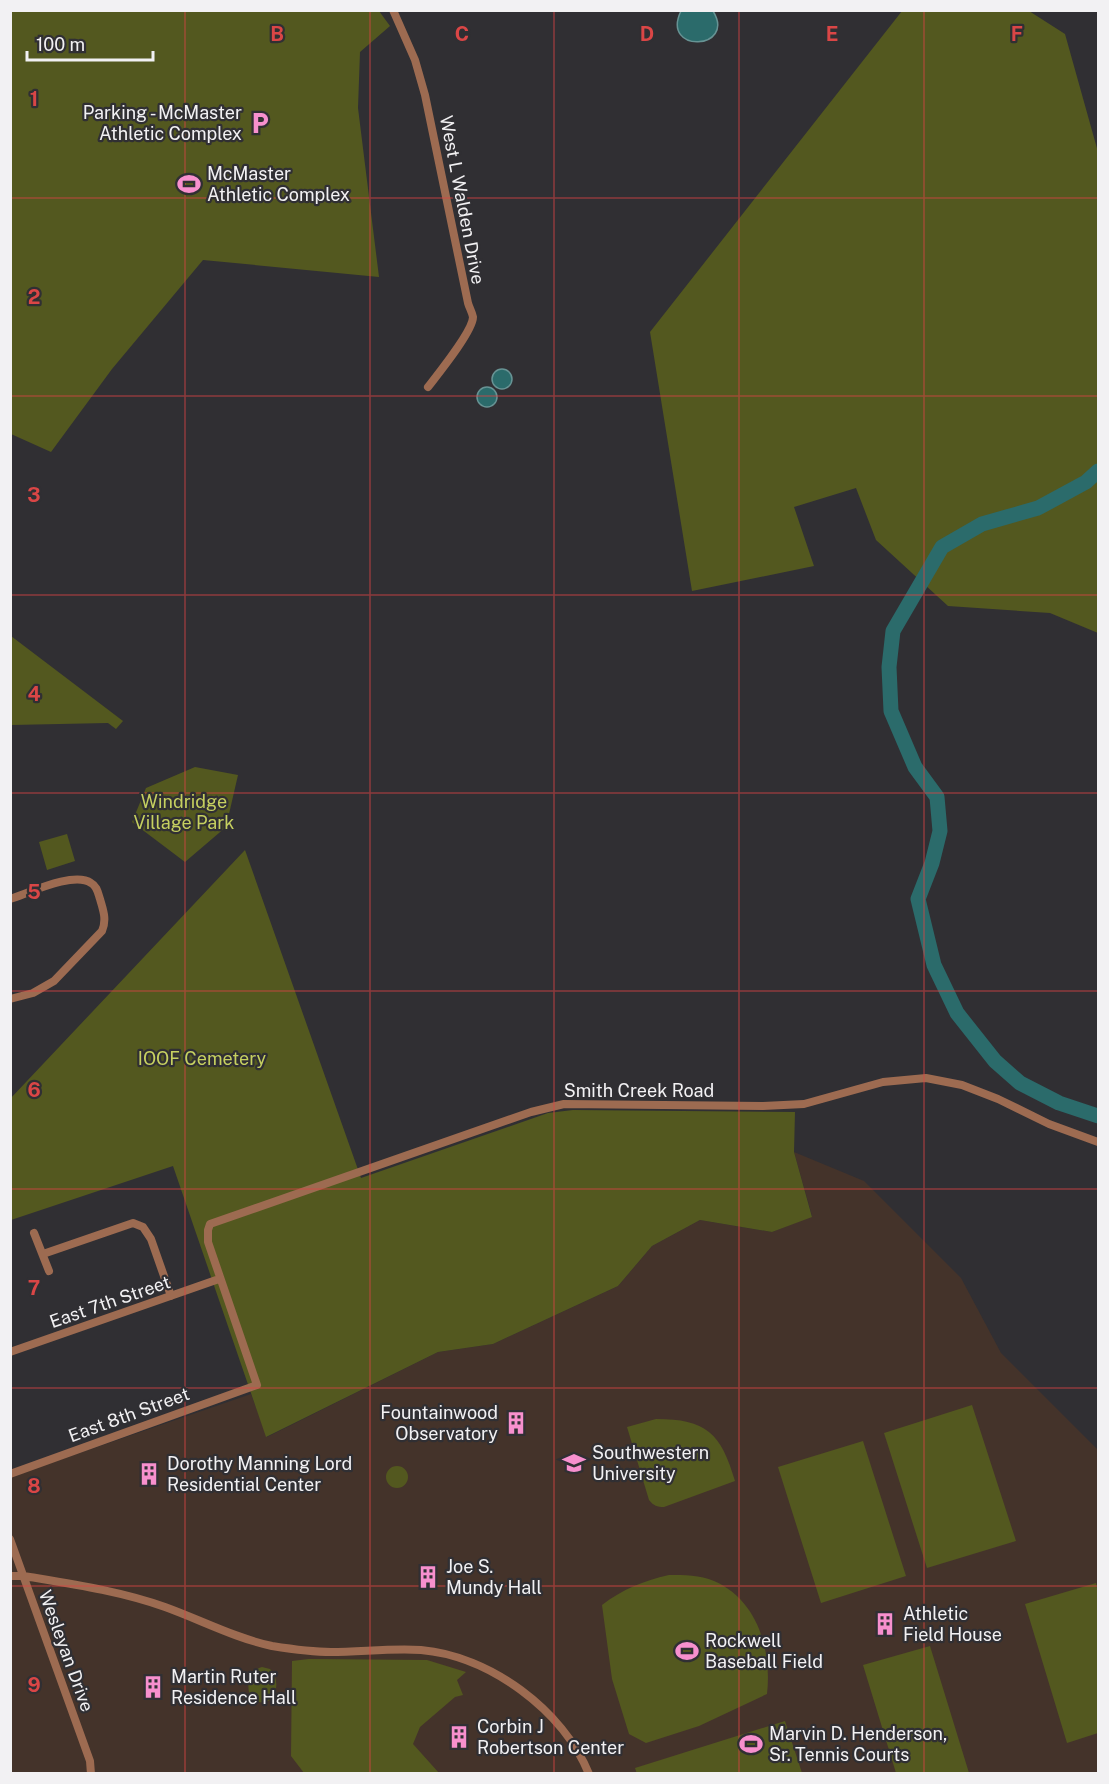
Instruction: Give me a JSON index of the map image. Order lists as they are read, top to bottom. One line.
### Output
{"streets":{"street":["West L Walden Drive","Smith Creek Road","East 7th Street","East 8th Street","Wesleyan Drive"]},"crossings":[["Smith Creek Road","East 7th Street"],["Smith Creek Road","East 8th Street"]],"parks":["Windridge Village Park","IOOF Cemetery"],"places":{"parking":["Parking - McMaster Athletic Complex"],"sports":["McMaster Athletic Complex","Rockwell Baseball Field","Marvin D. Henderson, Sr. Tennis Courts"],"building":["Fountainwood Observatory","Dorothy Manning Lord Residential Center","Joe S. Mundy Hall","Athletic Field House","Martin Ruter Residence Hall","Corbin J Robertson Center"],"school or university":["Southwestern University"]},"scale_bar":"100 m","grid":{"columns":["B","C","D","E","F"],"rows":["1","2","3","4","5","6","7","8","9"]}}
